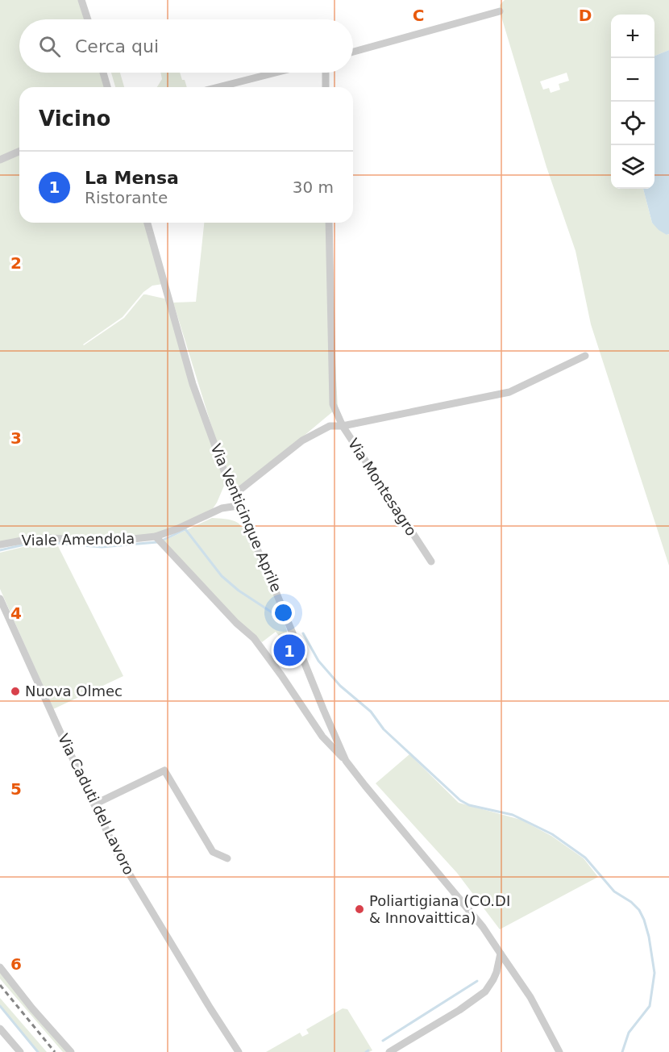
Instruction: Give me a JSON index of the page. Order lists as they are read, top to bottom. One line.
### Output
{"streets":{"street":["Via Montesagro","Via Venticinque Aprile","Viale Amendola","Via Caduti del Lavoro"]},"crossings":[["Via Montesagro","Via Venticinque Aprile"],["Via Venticinque Aprile","Viale Amendola"]],"places":["Nuova Olmec","Poliartigiana (CO.DI & Innovaittica)"],"page":{"map_buttons":["+","−"],"search":"Cerca qui","heading":"Vicino","list":[{"mark":"1","name":"La Mensa","note":"Ristorante","value":"30 m"}],"pins":"1"},"grid":{"columns":["C","D"],"rows":["2","3","4","5","6"]}}
